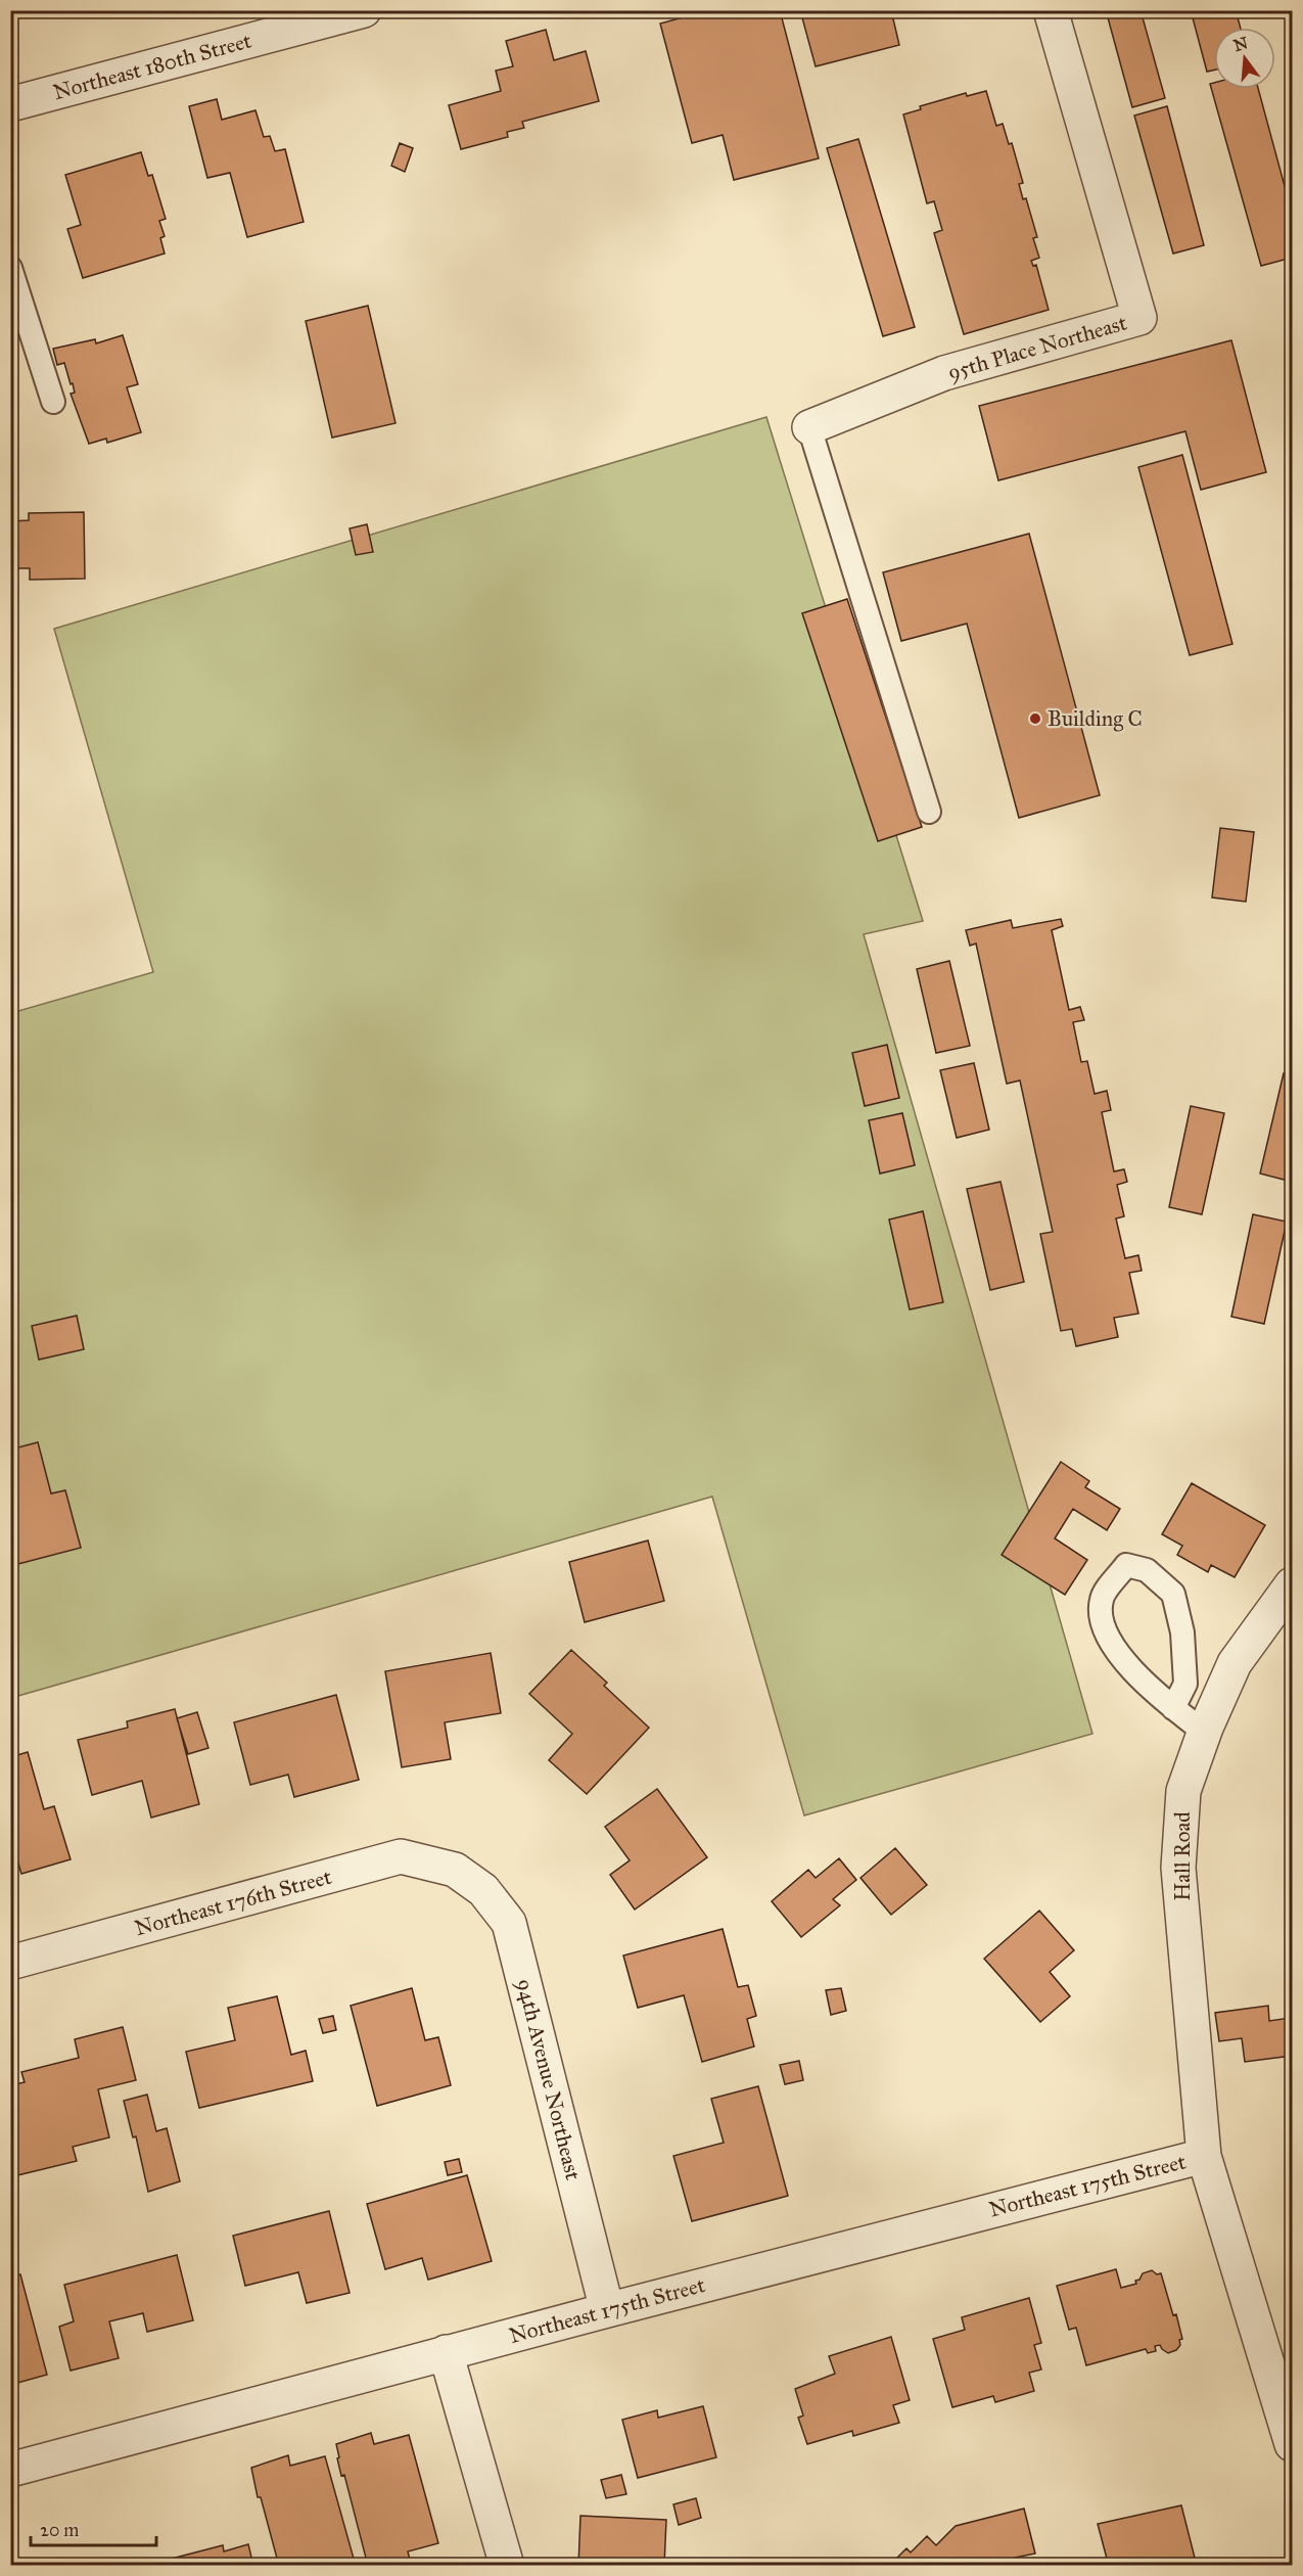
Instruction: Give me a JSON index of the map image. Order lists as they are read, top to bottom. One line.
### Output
{"streets":{"street":["Northeast 180th Street","95th Place Northeast","Hall Road","Northeast 176th Street","94th Avenue Northeast","Northeast 175th Street"]},"crossings":[["Hall Road","Northeast 175th Street"],["Northeast 176th Street","94th Avenue Northeast"],["94th Avenue Northeast","Northeast 175th Street"]],"places":["Building C"],"scale_bar":"20 m","north":"top"}
